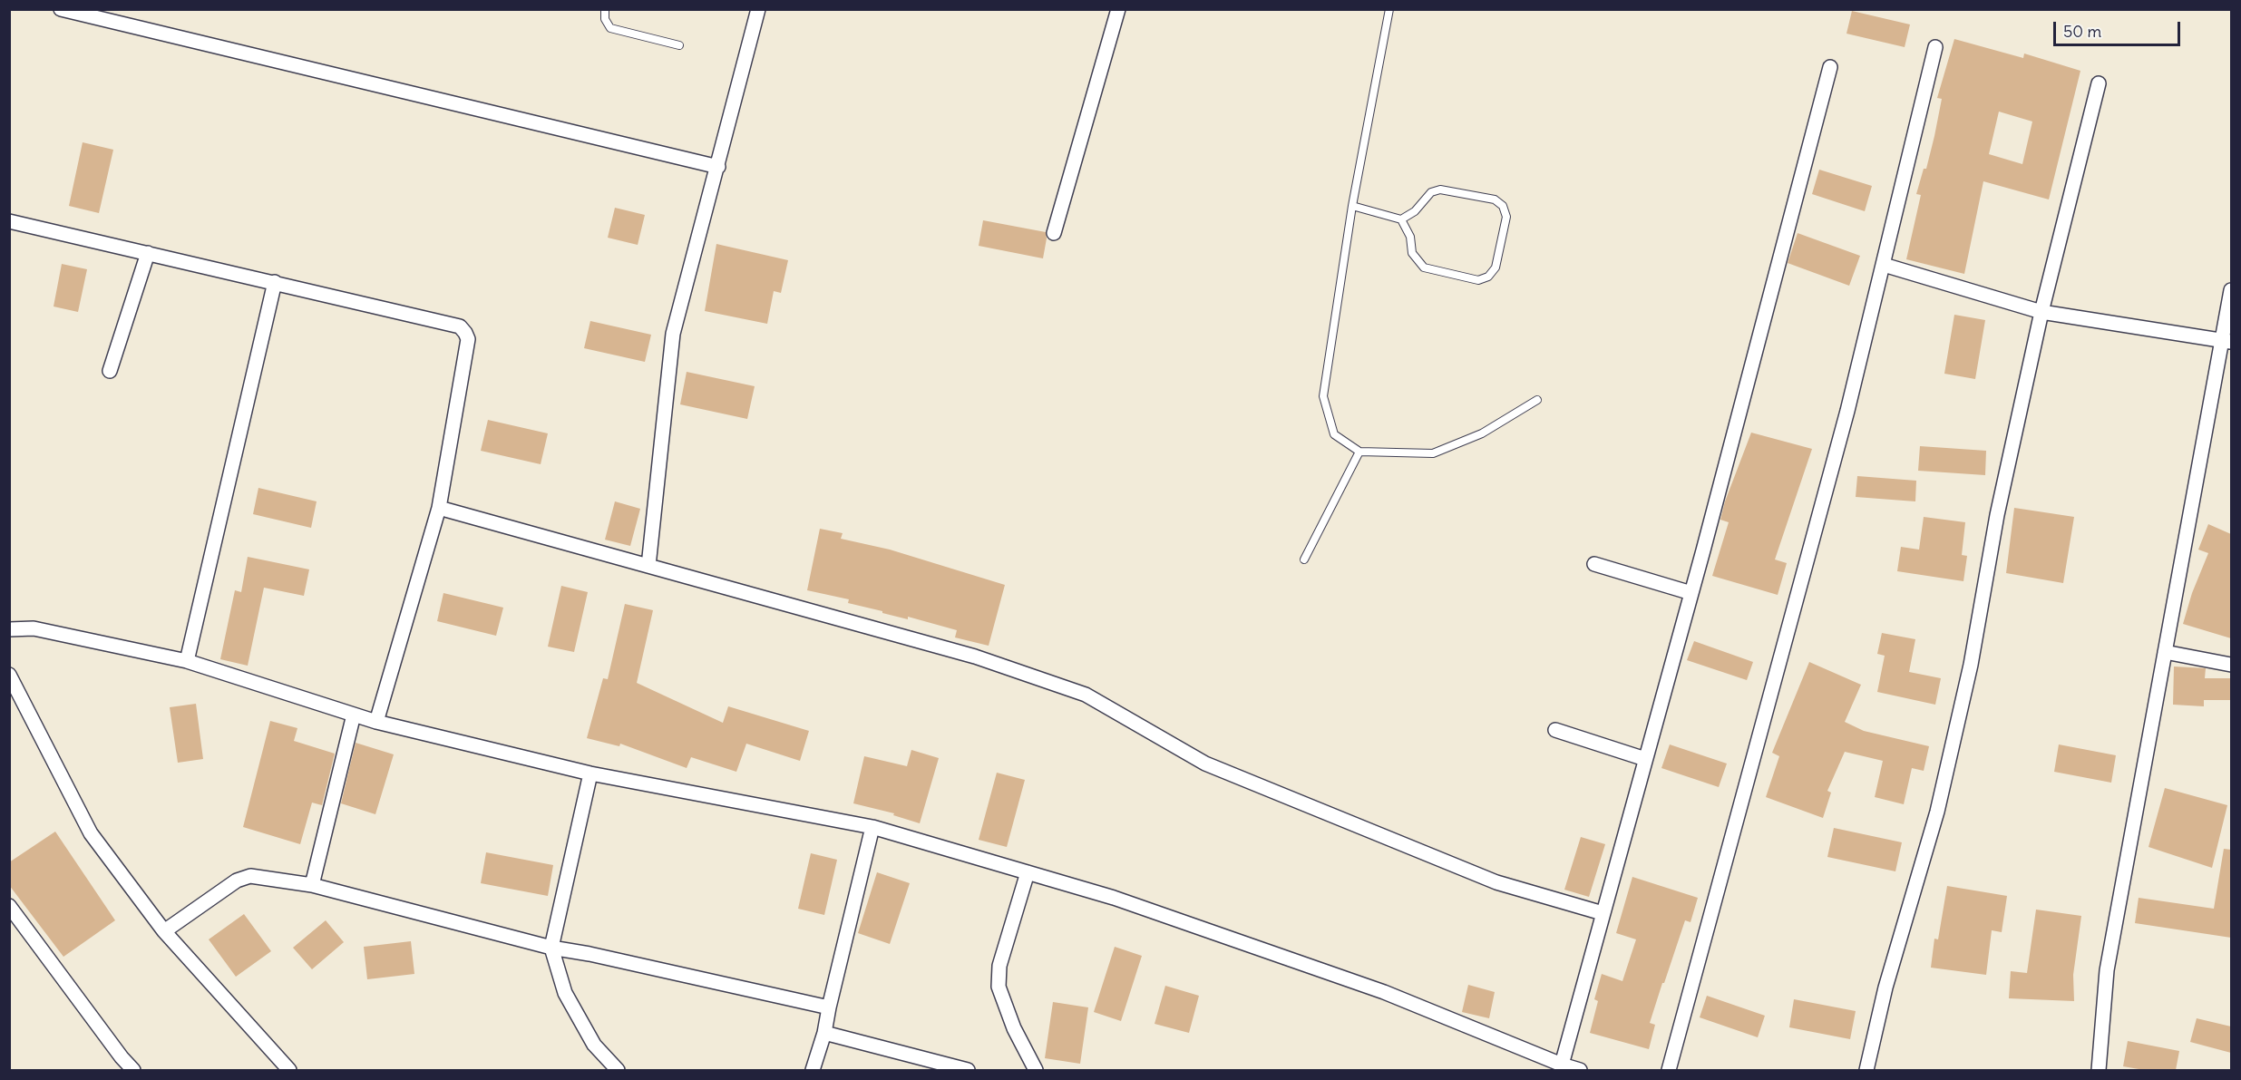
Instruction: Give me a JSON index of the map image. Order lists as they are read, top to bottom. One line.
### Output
{"scale_bar":"50 m"}
